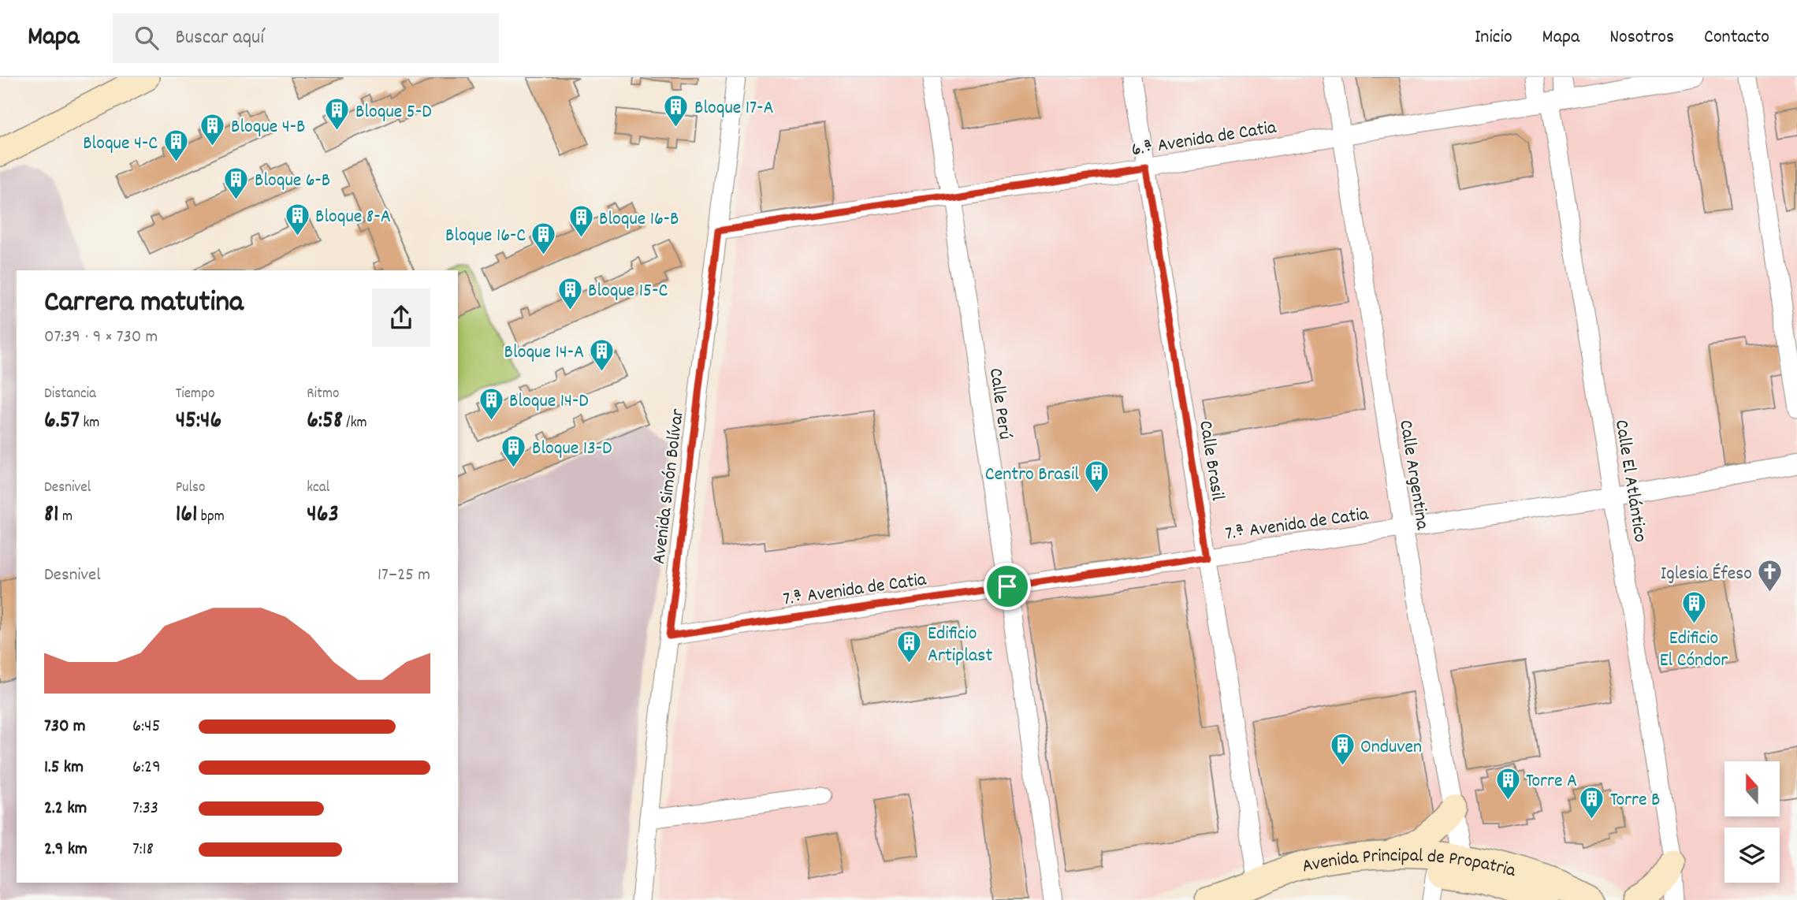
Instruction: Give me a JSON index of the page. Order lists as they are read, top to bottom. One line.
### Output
{"streets":{"main road":["Avenida Principal de Propatria"],"street":["6.ª Avenida de Catia","Calle Perú","Calle Brasil","Calle Argentina","Calle El Atlántico","Avenida Simón Bolívar","7.ª Avenida de Catia"]},"crossings":[["6.ª Avenida de Catia","Calle Perú"],["6.ª Avenida de Catia","Calle Brasil"],["6.ª Avenida de Catia","Calle Argentina"],["6.ª Avenida de Catia","Calle El Atlántico"],["6.ª Avenida de Catia","Avenida Simón Bolívar"],["Calle Perú","7.ª Avenida de Catia"],["Calle Brasil","7.ª Avenida de Catia"],["Calle Brasil","Avenida Principal de Propatria"],["Calle Argentina","7.ª Avenida de Catia"],["Calle Argentina","Avenida Principal de Propatria"],["Calle El Atlántico","7.ª Avenida de Catia"],["Avenida Simón Bolívar","7.ª Avenida de Catia"]],"places":{"building":["Bloque 17-A","Bloque 5-D","Bloque 4-B","Bloque 4-C","Bloque 6-B","Bloque 8-A","Bloque 16-B","Bloque 16-C","Bloque 15-C","Bloque 14-A","Bloque 14-D","Bloque 13-D","Centro Brasil","Edificio El Cóndor","Edificio Artiplast","Onduven","Torre A","Torre B"],"church":["Iglesia Éfeso"]},"north":"top","page":{"header":"Mapa","search":"Buscar aquí","nav":["Inicio","Mapa","Nosotros","Contacto"],"heading":["Carrera matutina","07:39 · 9 × 730 m"],"stats":[["Distancia","6.57 km"],["Tiempo","45:46"],["Ritmo","6:58 /km"],["Desnivel","81 m"],["Pulso","161 bpm"],["kcal","463"]],"chart":["Desnivel","17–25 m"],"list":[{"name":"730 m","note":"6:45"},{"name":"1.5 km","note":"6:29"},{"name":"2.2 km","note":"7:33"},{"name":"2.9 km","note":"7:18"}]}}
